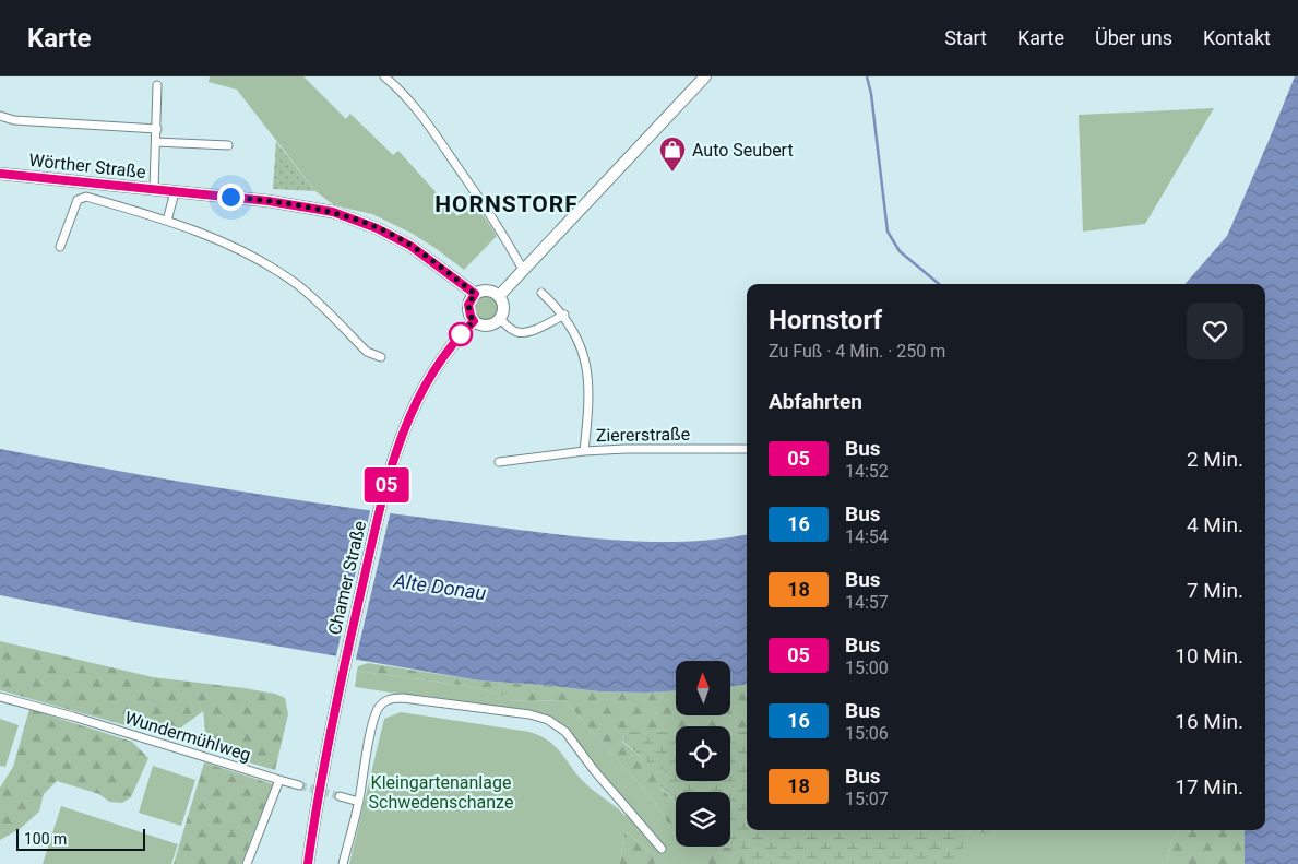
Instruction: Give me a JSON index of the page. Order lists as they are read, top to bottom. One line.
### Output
{"streets":{"main road":["Wörther Straße","Chamer Straße"],"street":["Ziererstraße","Wundermühlweg"]},"crossings":[["Wörther Straße","Chamer Straße"]],"districts":["HORNSTORF"],"water":["Alte Donau"],"parks":["Kleingartenanlage Schwedenschanze"],"places":{"shop":["Auto Seubert"]},"lines":["bus line 05"],"scale_bar":"100 m","north":"top","page":{"header":"Karte","nav":["Start","Karte","Über uns","Kontakt"],"on_map":"05","heading":[["Hornstorf","Zu Fuß · 4 Min. · 250 m"],"Abfahrten"],"list":[{"mark":"05","name":"Bus","note":"14:52","value":"2 Min."},{"mark":"16","name":"Bus","note":"14:54","value":"4 Min."},{"mark":"18","name":"Bus","note":"14:57","value":"7 Min."},{"mark":"05","name":"Bus","note":"15:00","value":"10 Min."},{"mark":"16","name":"Bus","note":"15:06","value":"16 Min."},{"mark":"18","name":"Bus","note":"15:07","value":"17 Min."}],"scale":"100 m"}}
